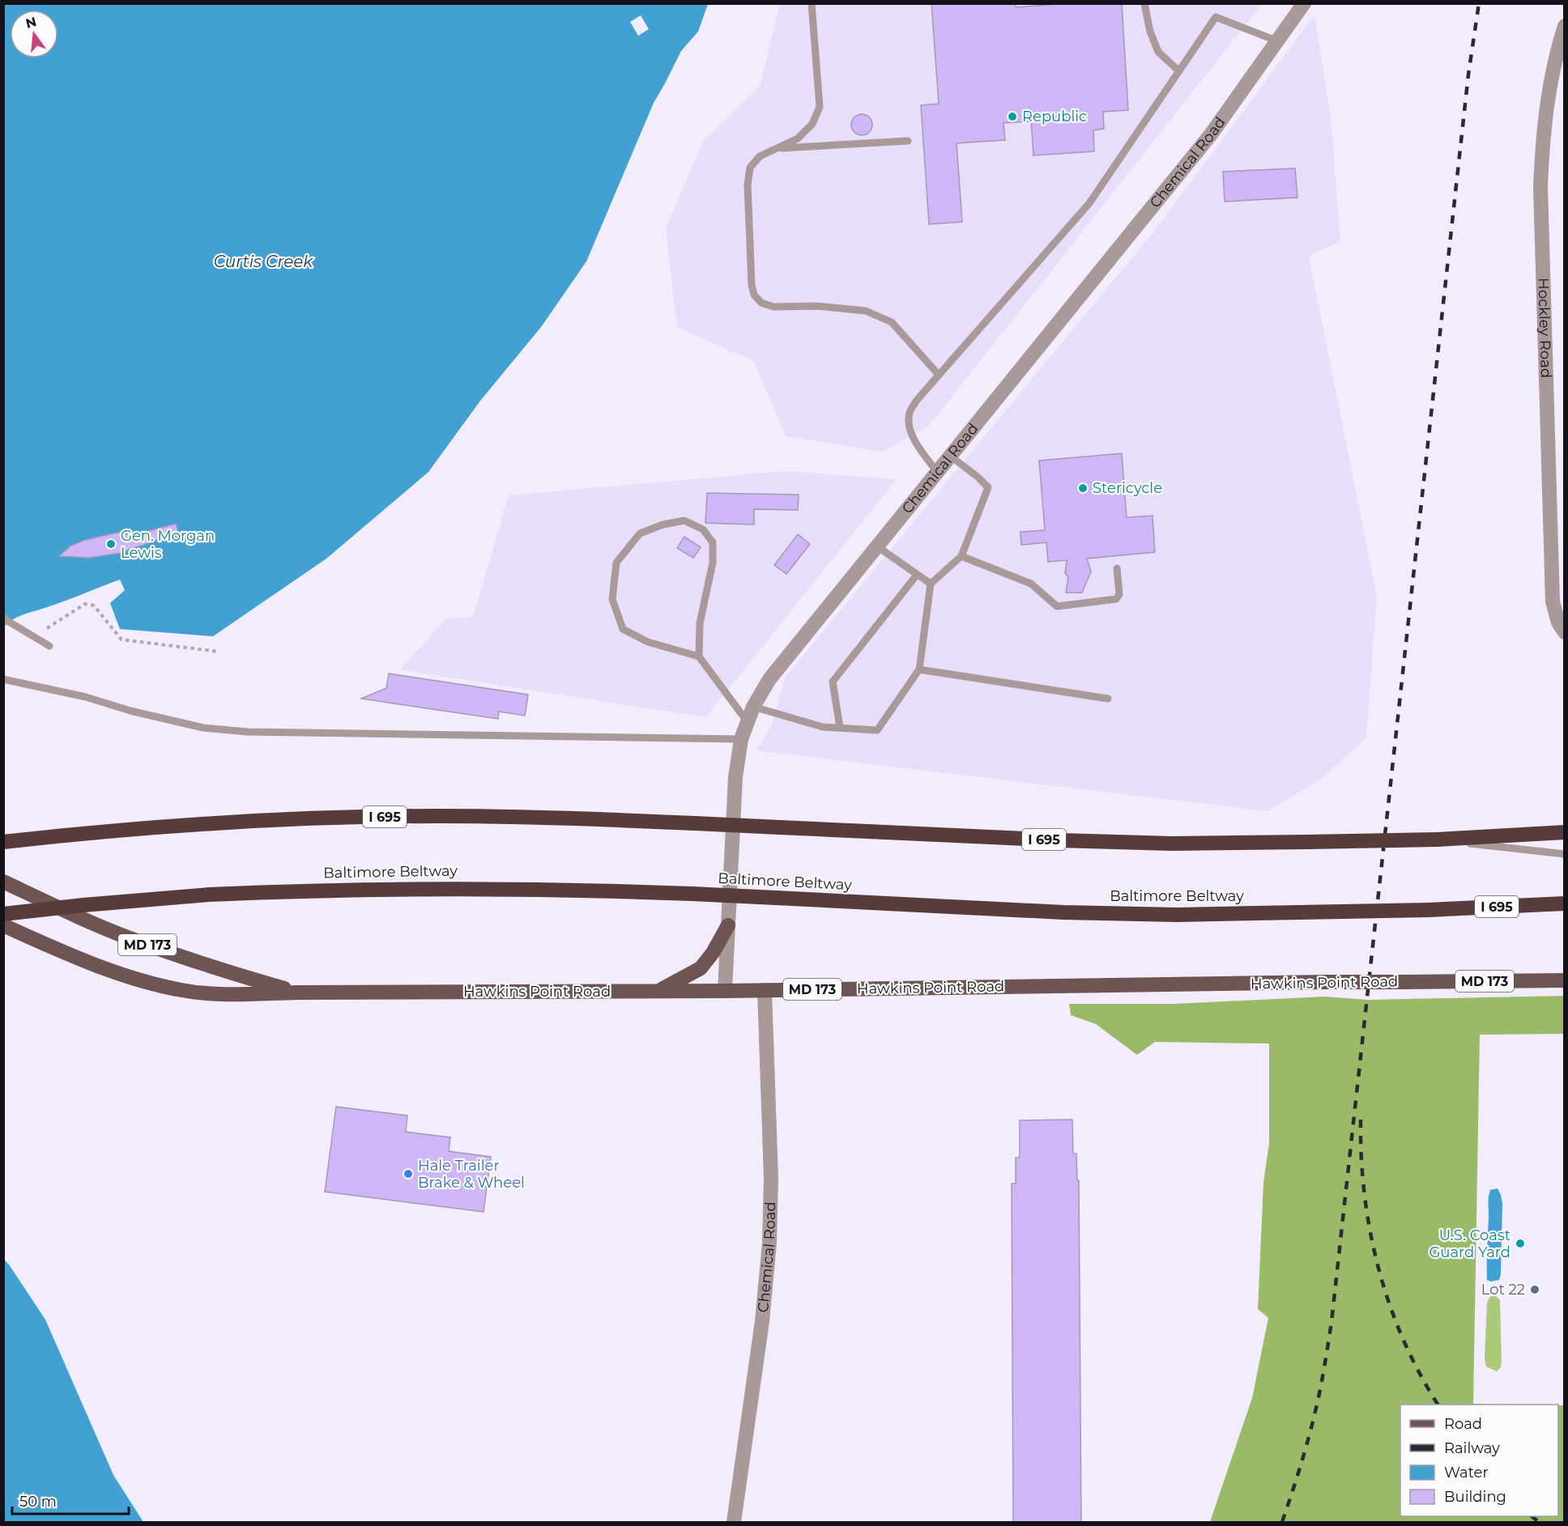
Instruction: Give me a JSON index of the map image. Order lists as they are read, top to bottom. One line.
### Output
{"streets":{"highway":["I 695","Baltimore Beltway"],"main road":["MD 173","Hawkins Point Road"],"street":["Chemical Road","Hockley Road"]},"crossings":[["Chemical Road","Hawkins Point Road"],["MD 173","Hawkins Point Road"]],"water":["Curtis Creek"],"places":["Republic","Stericycle","Gen. Morgan Lewis","Hale Trailer Brake & Wheel","U.S. Coast Guard Yard","Lot 22"],"legend":["Road","Railway","Water","Building"],"scale_bar":"50 m","north":"top"}
